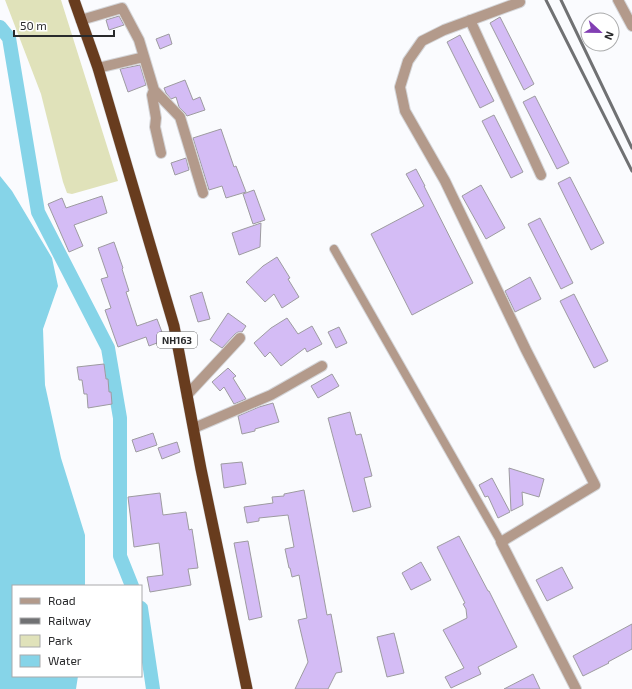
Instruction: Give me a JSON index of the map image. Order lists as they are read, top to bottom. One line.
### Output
{"streets":{"highway":["NH163"]},"legend":["Road","Railway","Park","Water"],"scale_bar":"50 m","north":"right"}
